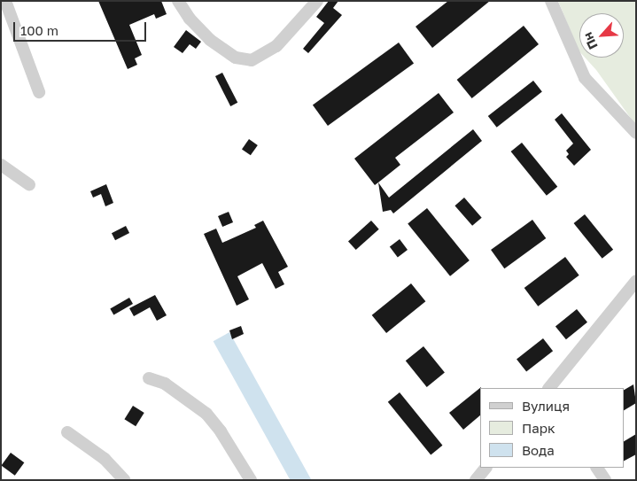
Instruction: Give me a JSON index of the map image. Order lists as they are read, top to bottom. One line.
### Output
{"legend":["Вулиця","Парк","Вода"],"scale_bar":"100 m","north":"bottom left"}
